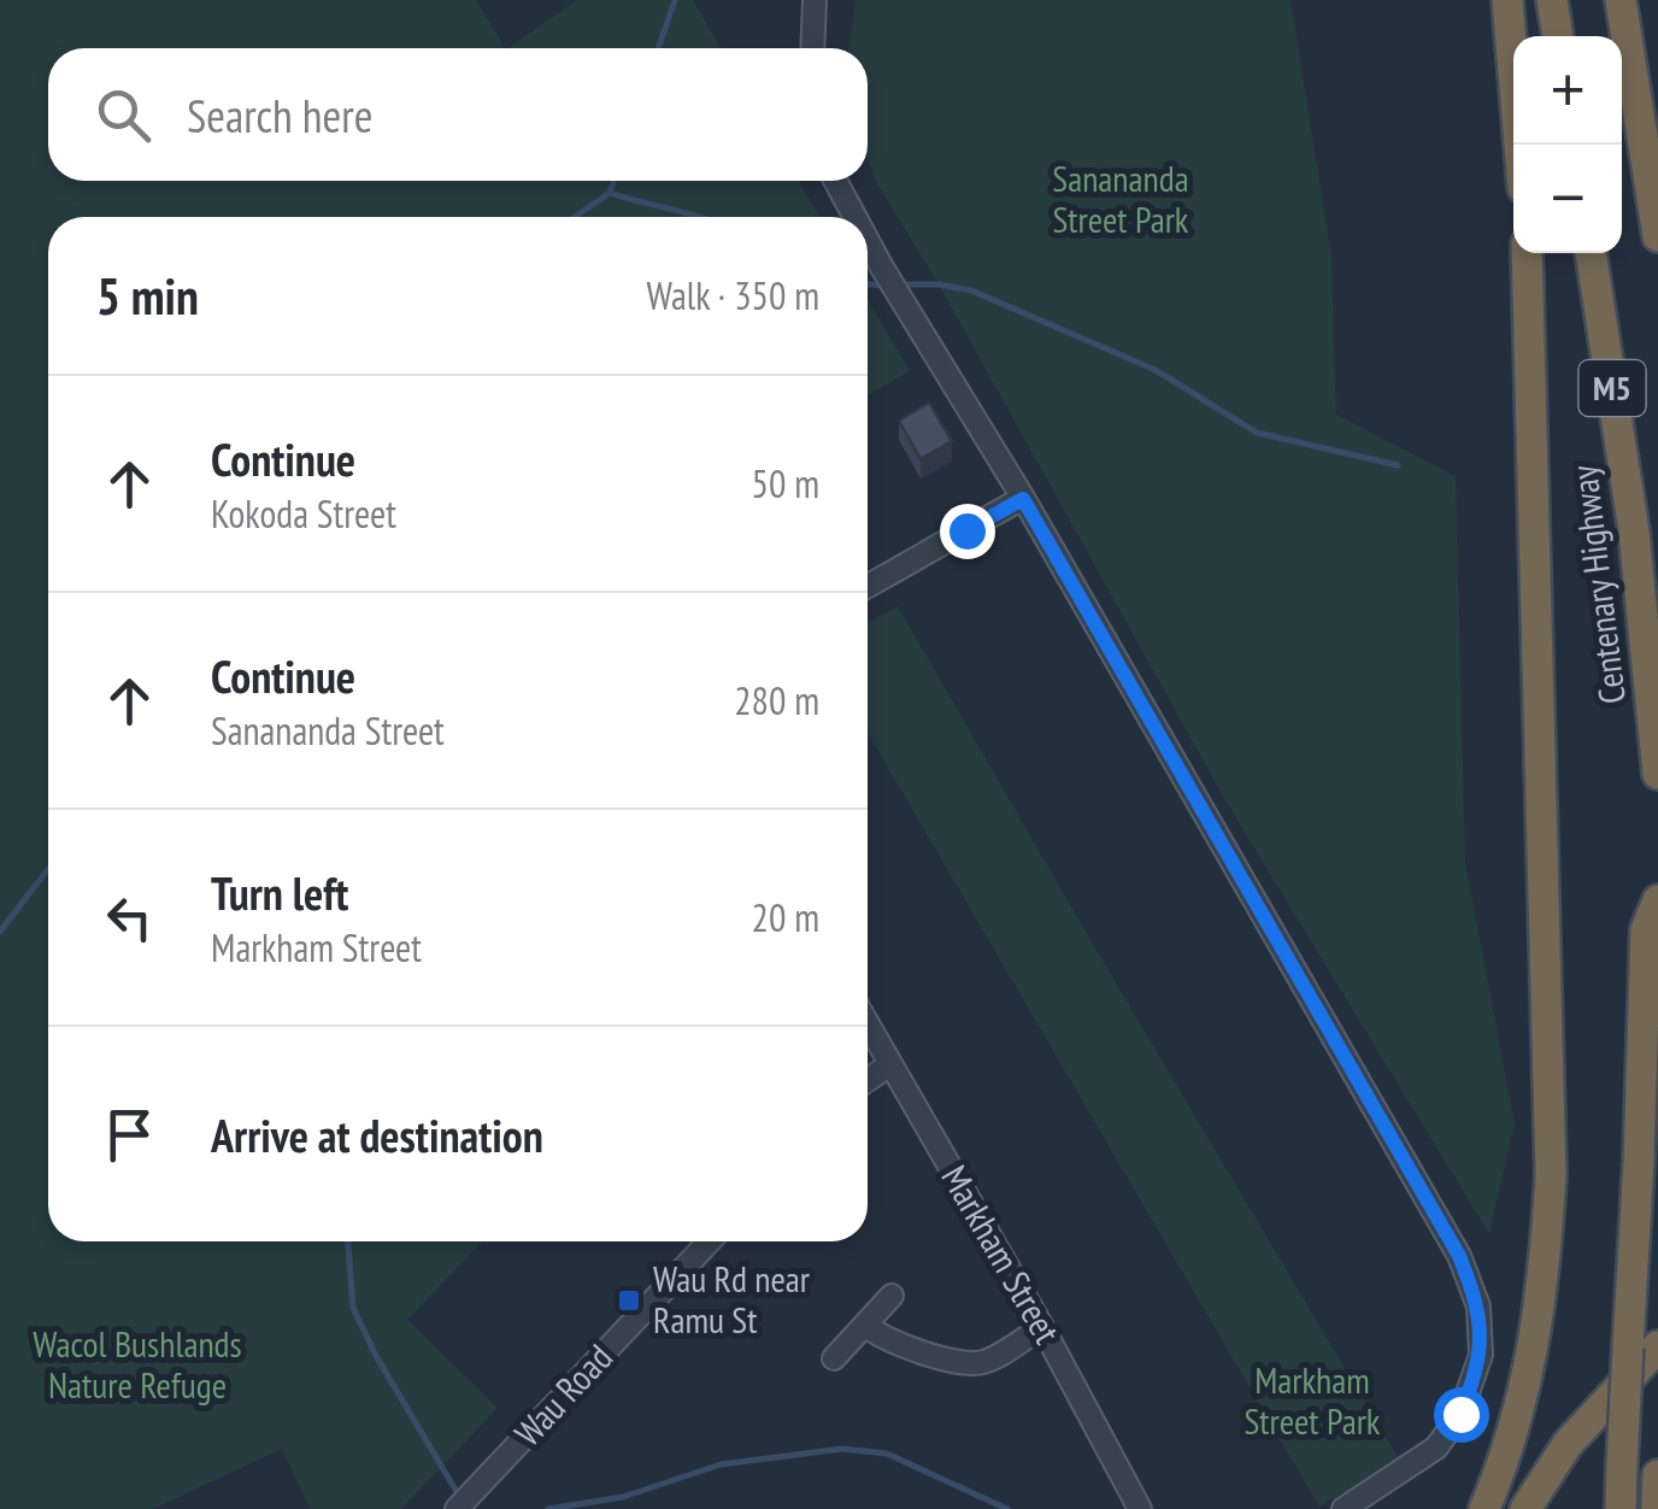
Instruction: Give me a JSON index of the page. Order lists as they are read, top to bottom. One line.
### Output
{"streets":{"highway":["M5","Centenary Highway"],"street":["Markham Street","Wau Road"]},"parks":["Sanananda Street Park","Wacol Bushlands Nature Refuge","Markham Street Park"],"places":{"transit":["Wau Rd near Ramu St"]},"page":{"map_buttons":["+","−"],"search":"Search here","heading":["5 min","Walk · 350 m"],"list":[["Continue","Kokoda Street","50 m"],["Continue","Sanananda Street","280 m"],["Turn left","Markham Street","20 m"],"Arrive at destination"]}}
